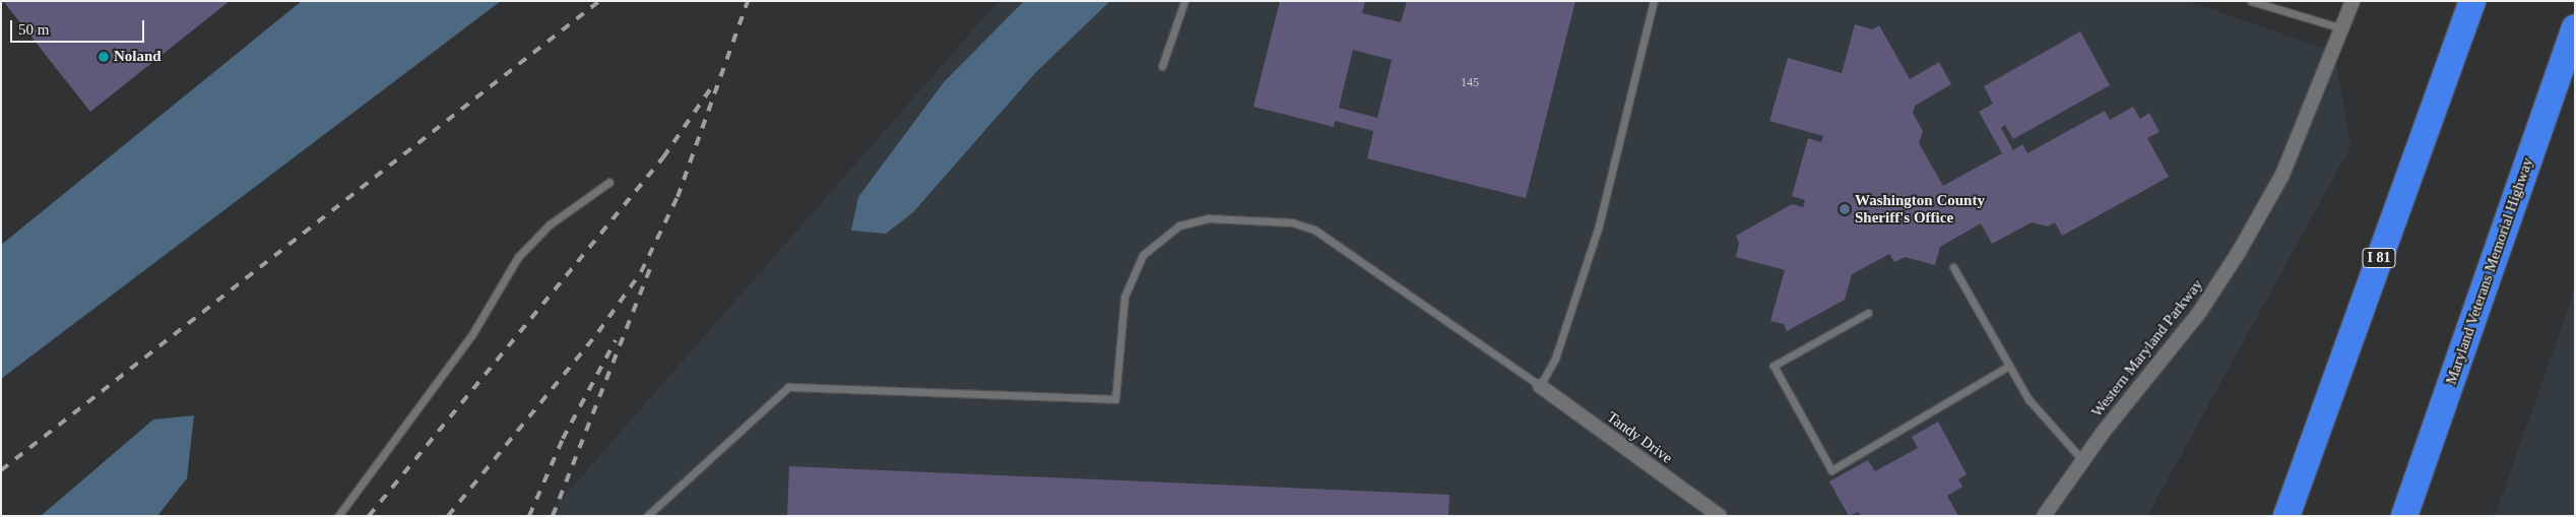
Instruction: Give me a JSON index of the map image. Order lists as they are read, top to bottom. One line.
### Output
{"streets":{"highway":["I 81","Maryland Veterans Memorial Highway"],"street":["Western Maryland Parkway","Tandy Drive"]},"places":["Noland","Washington County Sheriff's Office"],"house_numbers":["145"],"scale_bar":"50 m"}
